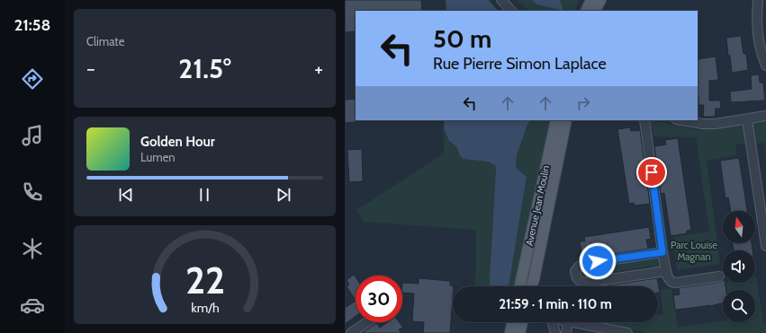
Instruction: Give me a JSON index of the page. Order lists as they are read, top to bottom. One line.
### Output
{"streets":{"main road":["Avenue Jean Moulin"]},"parks":["Parc Louise Magnan"],"north":"top","page":{"tabs":"21:58","tile":"Climate","turn":["50 m","Rue Pierre Simon Laplace"],"heat":["−","21.5°","+"],"song":["Golden Hour","Lumen"],"limit":"30","trip":"21:59 · 1 min · 110 m","gauge":["22","km/h"]}}
